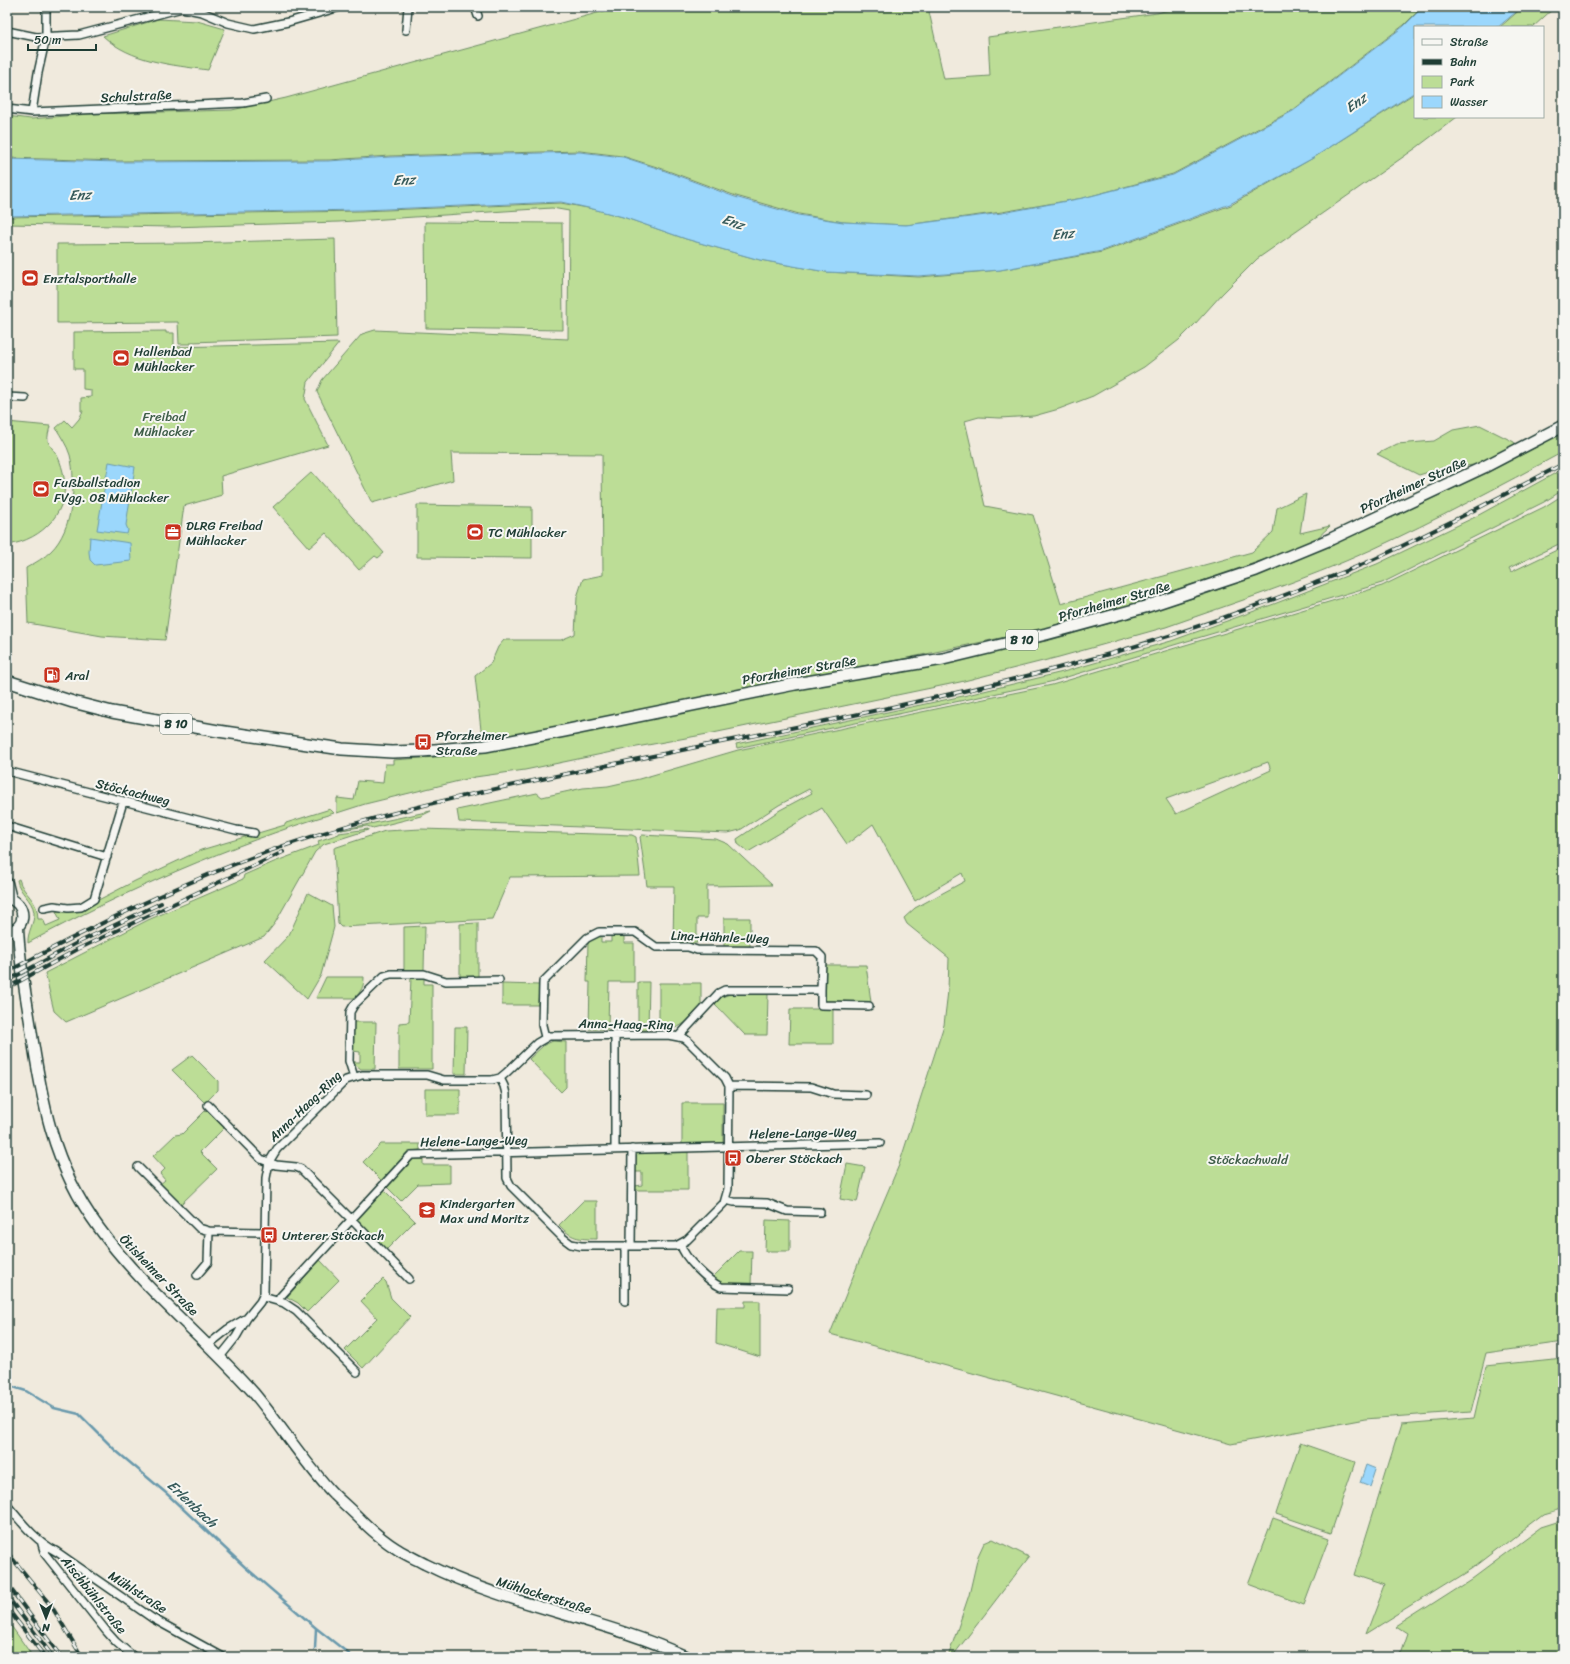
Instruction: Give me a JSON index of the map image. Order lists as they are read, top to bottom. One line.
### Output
{"streets":{"main road":["Pforzheimer Straße","B 10","Ötisheimer Straße","Mühlackerstraße"],"street":["Schulstraße","Stöckachweg","Lina-Hähnle-Weg","Anna-Haag-Ring","Helene-Lange-Weg","Mühlstraße","Aischbühlstraße"]},"crossings":[["Lina-Hähnle-Weg","Anna-Haag-Ring"],["Anna-Haag-Ring","Ötisheimer Straße"],["Ötisheimer Straße","Mühlackerstraße"],["Mühlstraße","Aischbühlstraße"]],"water":["Enz","Erlenbach"],"parks":["Freibad Mühlacker","Stöckachwald"],"places":{"sports":["Enztalsporthalle","Hallenbad Mühlacker","Fußballstadion FVgg. 08 Mühlacker","TC Mühlacker"],"office":["DLRG Freibad Mühlacker"],"fuel station":["Aral"],"bus stop":["Pforzheimer Straße","Oberer Stöckach","Unterer Stöckach"],"school or university":["Kindergarten Max und Moritz"]},"legend":["Straße","Bahn","Park","Wasser"],"scale_bar":"50 m","north":"bottom"}
